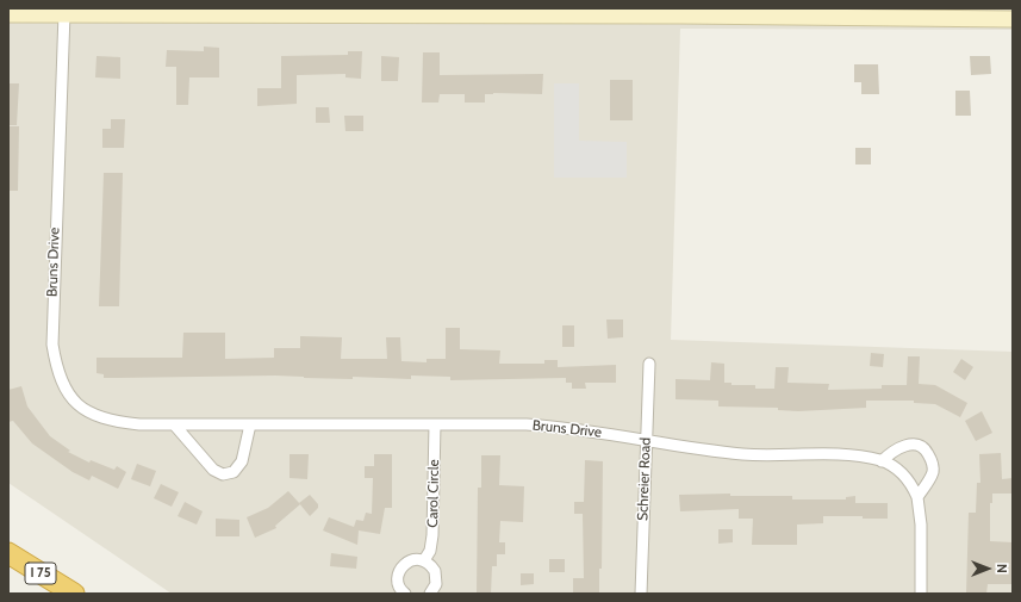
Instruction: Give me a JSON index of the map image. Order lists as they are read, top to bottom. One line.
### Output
{"streets":{"highway":["I 75"],"street":["Bruns Drive","Schreier Road","Carol Circle"]},"crossings":[["Bruns Drive","Schreier Road"],["Bruns Drive","Carol Circle"]],"north":"right"}
